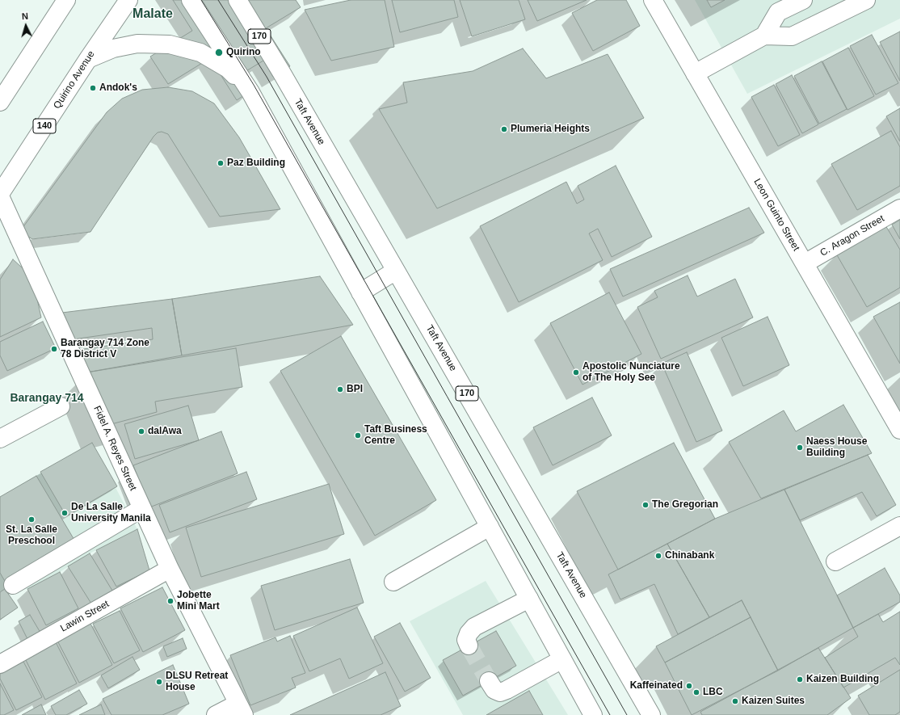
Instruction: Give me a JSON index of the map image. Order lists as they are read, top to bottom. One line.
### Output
{"streets":{"main road":["170","Quirino Avenue","Taft Avenue","140","Leon Guinto Street","C. Aragon Street","Fidel A. Reyes Street","Lawin Street"]},"crossings":[["Leon Guinto Street","C. Aragon Street"],["Fidel A. Reyes Street","Lawin Street"]],"districts":["Malate","Barangay 714"],"places":["Quirino","Andok's","Plumeria Heights","Paz Building","Barangay 714 Zone 78 District V","Apostolic Nunciature of The Holy See","BPI","dalAwa","Taft Business Centre","Naess House Building","The Gregorian","De La Salle University Manila","St. La Salle Preschool","Chinabank","Jobette Mini Mart","Kaizen Building","DLSU Retreat House","Kaffeinated","LBC","Kaizen Suites"],"north":"top"}
